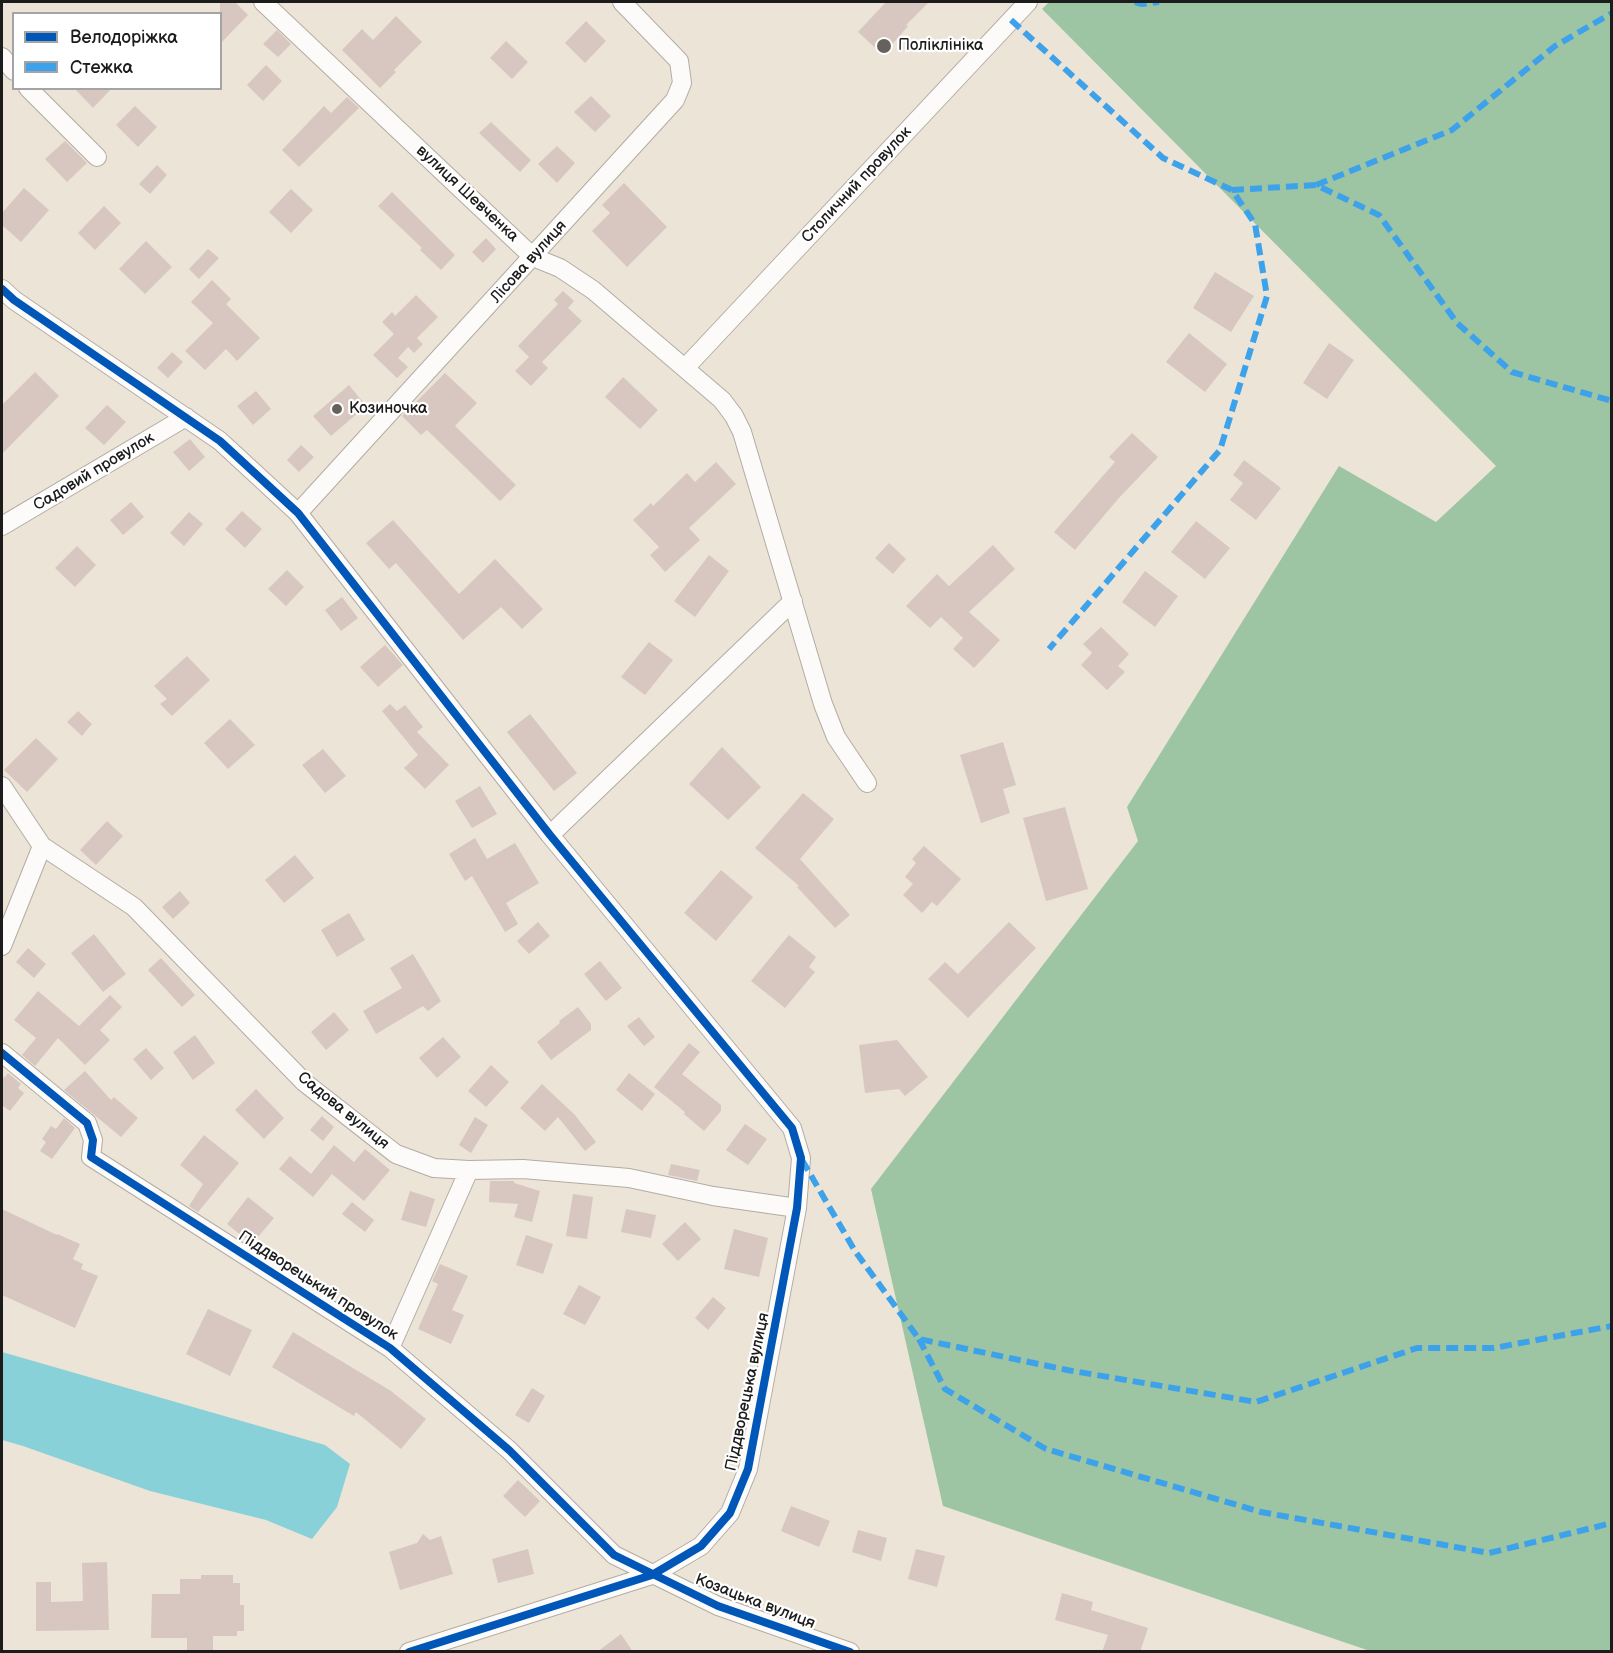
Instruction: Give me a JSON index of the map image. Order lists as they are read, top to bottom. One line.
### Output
{"streets":{"street":["Столичний провулок","вулиця Шевченка","Лісова вулиця","Садовий провулок","Садова вулиця","Піддворецький провулок","Піддворецька вулиця","Козацька вулиця"]},"crossings":[["Столичний провулок","вулиця Шевченка"],["вулиця Шевченка","Лісова вулиця"],["Лісова вулиця","Піддворецька вулиця"],["Садовий провулок","Піддворецька вулиця"],["Садова вулиця","Піддворецька вулиця"],["Піддворецький провулок","Піддворецька вулиця"],["Піддворецький провулок","Козацька вулиця"],["Піддворецька вулиця","Козацька вулиця"]],"places":["Поліклініка","Козиночка"],"legend":["Велодоріжка","Стежка"]}
